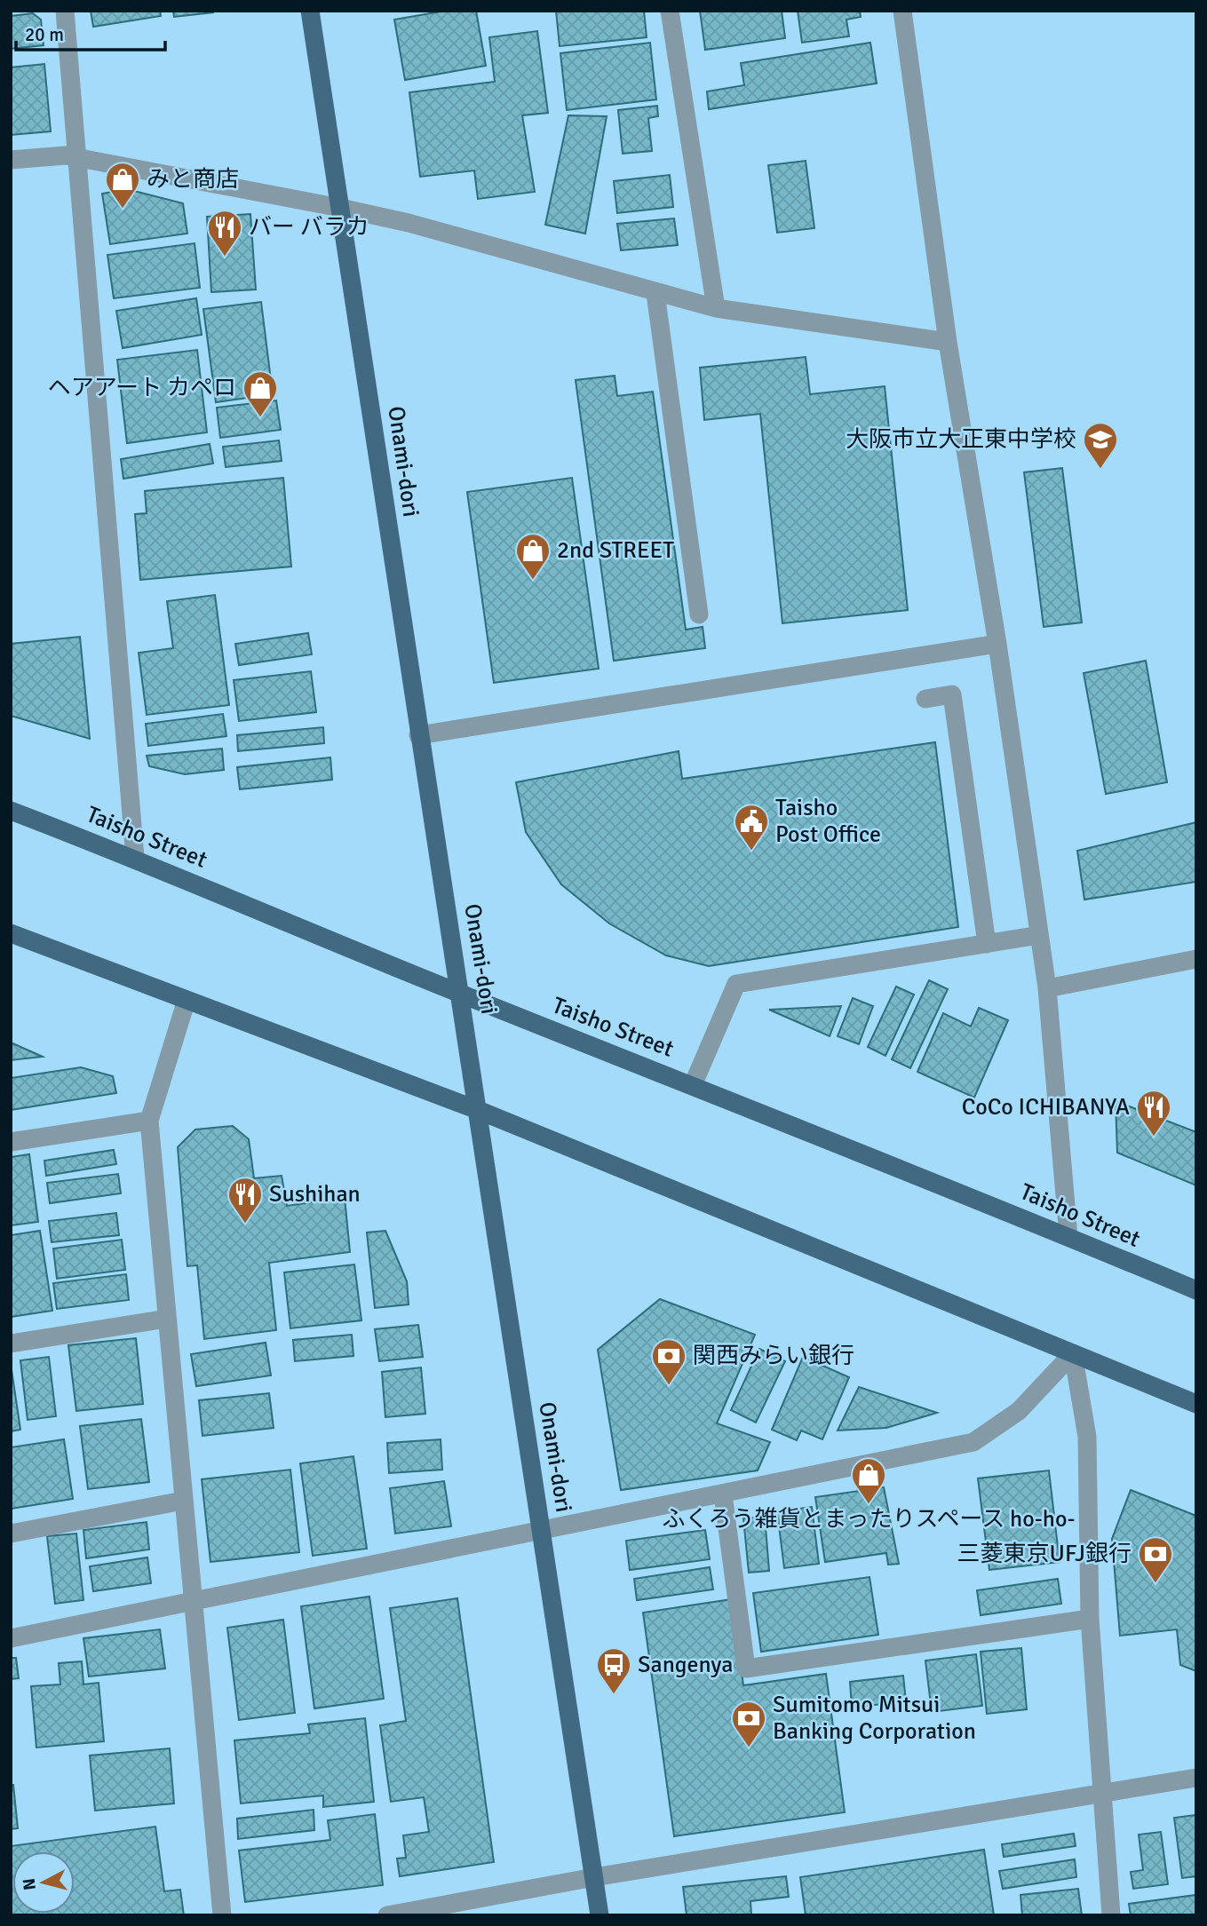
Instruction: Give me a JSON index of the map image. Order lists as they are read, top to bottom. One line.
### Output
{"streets":{"main road":["Onami-dori","Taisho Street"]},"crossings":[["Onami-dori","Taisho Street"]],"places":{"shop":["みと商店","ヘアアート カペロ","2nd STREET","ふくろう雑貨とまったりスペース ho-ho-"],"restaurant":["バー バラカ","CoCo ICHIBANYA","Sushihan"],"school or university":["大阪市立大正東中学校"],"public building":["Taisho Post Office"],"bank":["関西みらい銀行","三菱東京UFJ銀行","Sumitomo Mitsui Banking Corporation"],"bus stop":["Sangenya"]},"scale_bar":"20 m","north":"left"}
